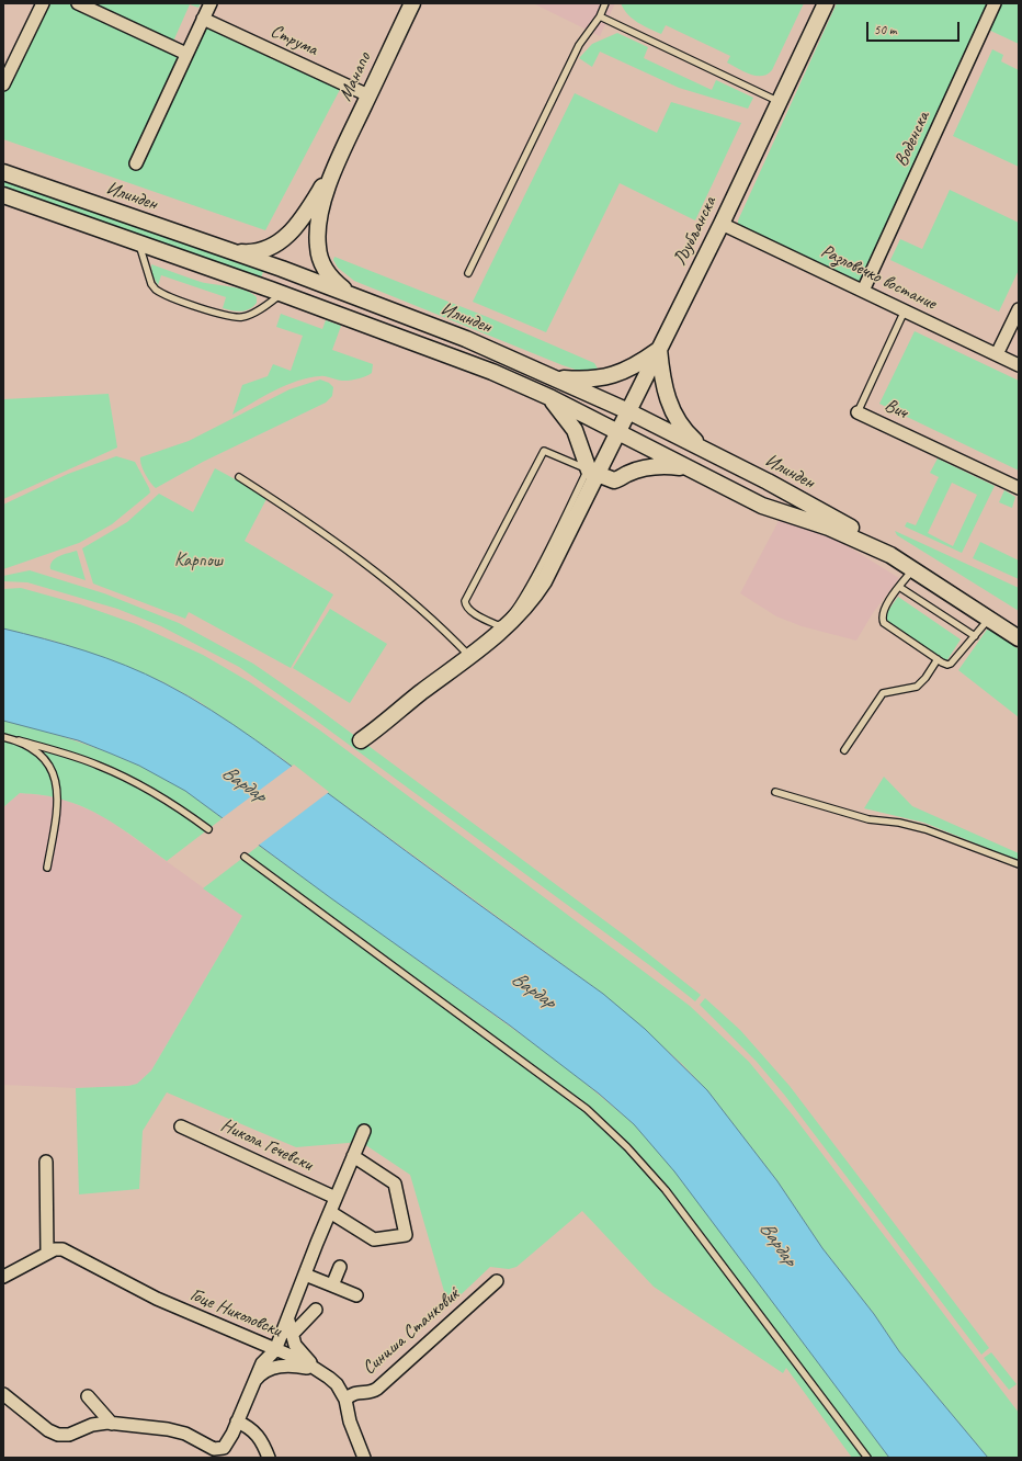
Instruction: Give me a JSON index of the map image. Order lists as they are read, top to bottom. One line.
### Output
{"streets":{"street":["Струма","Манапо","Воденска","Илинден","Љубљанска","Разловечко востание","Вич","Никола Гечевски","Гоце Николовски","Синиша Станковиќ"]},"crossings":[["Струма","Манапо"],["Манапо","Илинден"],["Воденска","Разловечко востание"],["Илинден","Љубљанска"],["Љубљанска","Разловечко востание"],["Разловечко востание","Вич"],["Гоце Николовски","Синиша Станковиќ"]],"water":["Вардар"],"parks":["Карпош"],"scale_bar":"50 m"}
